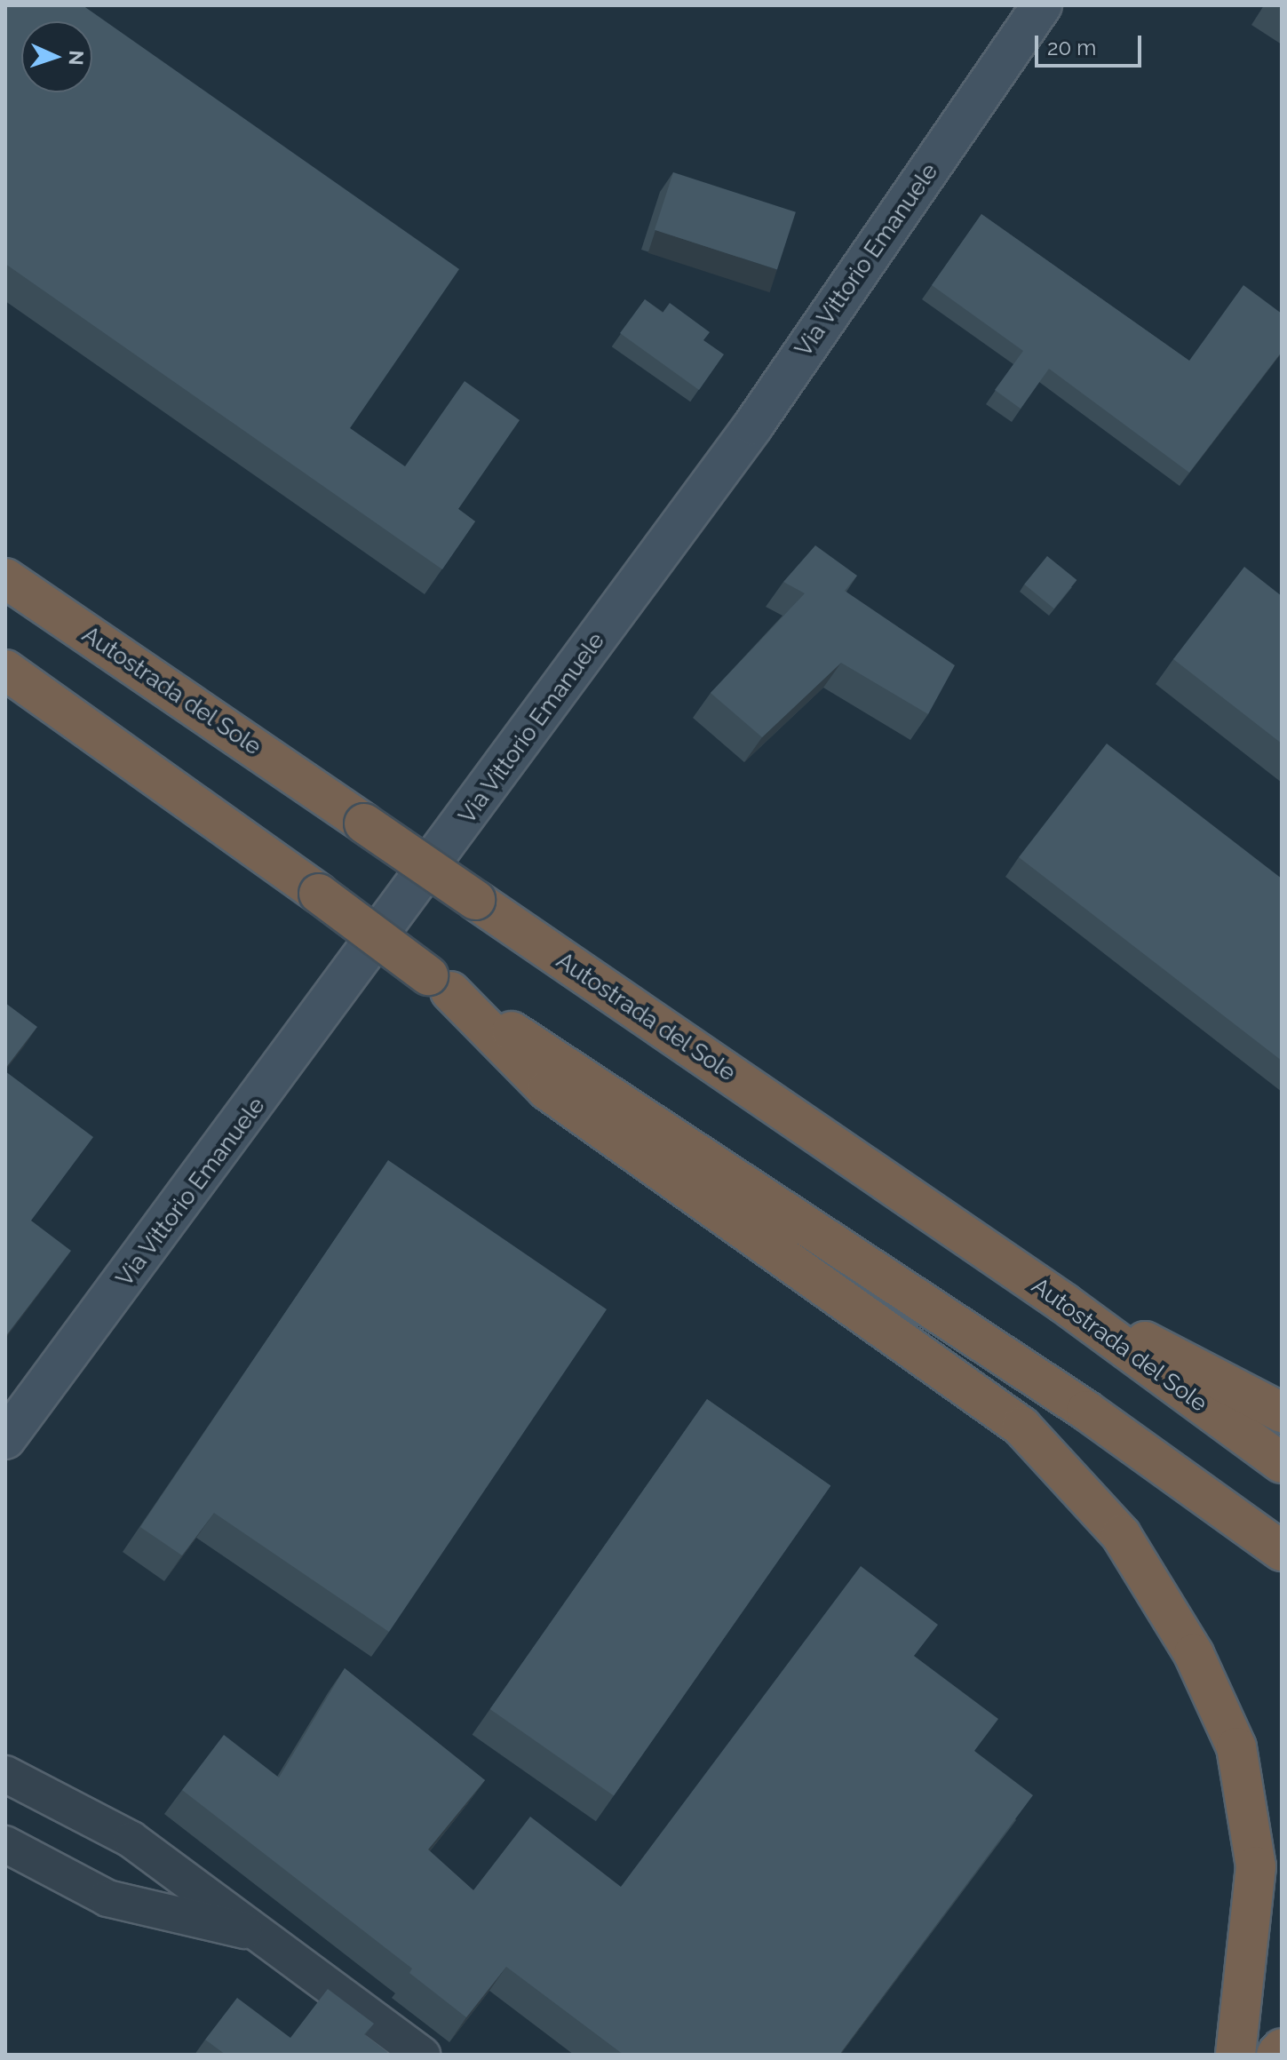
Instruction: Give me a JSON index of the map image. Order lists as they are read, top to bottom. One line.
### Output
{"streets":{"highway":["Autostrada del Sole"],"main road":["Via Vittorio Emanuele"]},"scale_bar":"20 m","north":"right"}
